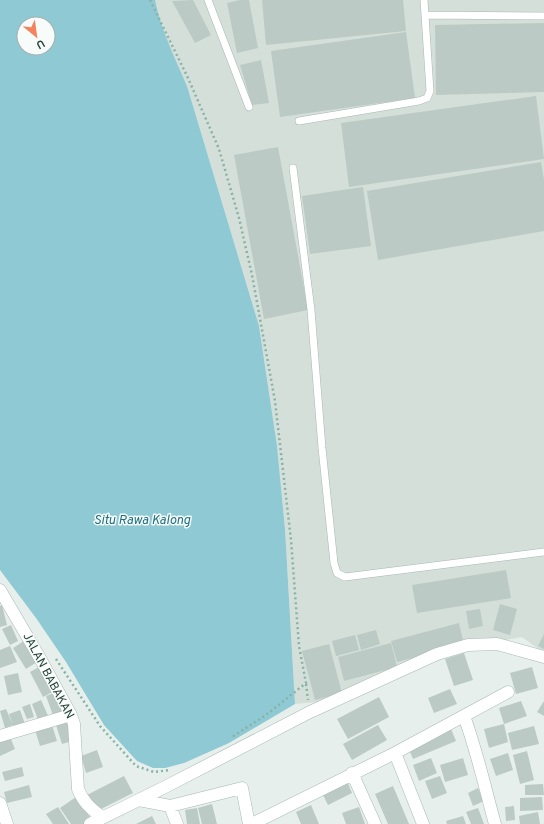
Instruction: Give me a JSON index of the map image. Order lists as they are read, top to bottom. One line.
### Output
{"streets":{"street":["JALAN BABAKAN"]},"water":["Situ Rawa Kalong"],"north":"bottom right"}
